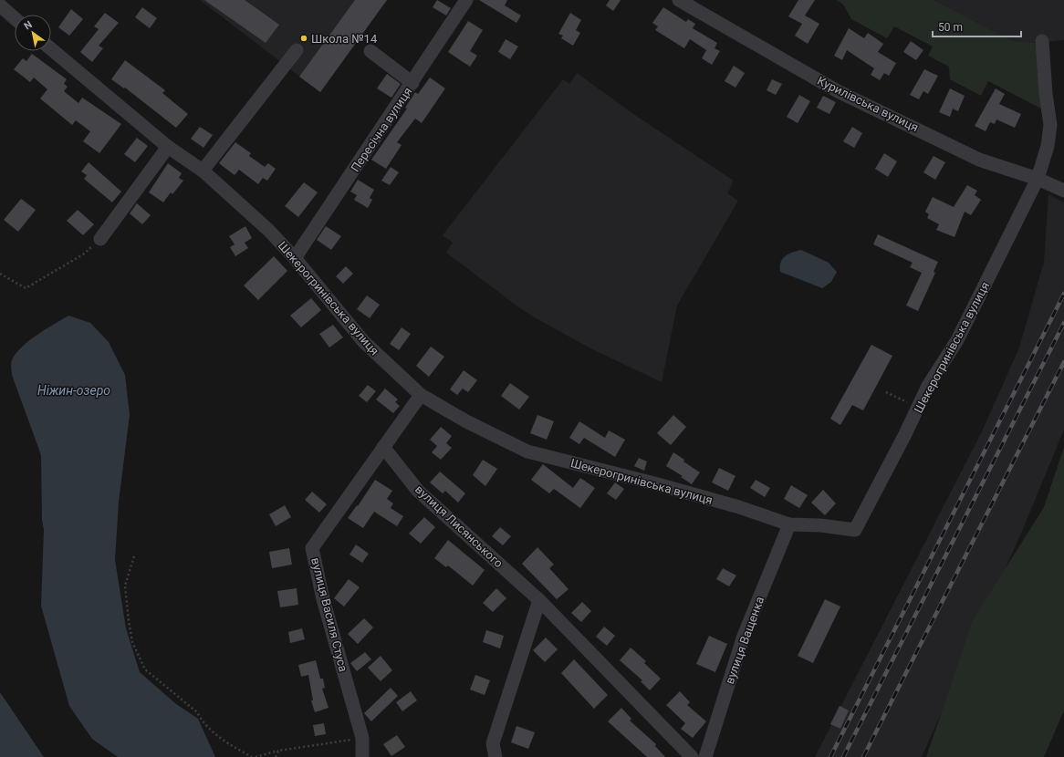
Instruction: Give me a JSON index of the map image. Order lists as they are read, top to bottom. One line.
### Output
{"streets":{"street":["Курилівська вулиця","Пересічна вулиця","Шекерогринівська вулиця","вулиця Лисянського","вулиця Василя Стуса","вулиця Ващенка"]},"crossings":[["Курилівська вулиця","Шекерогринівська вулиця"],["Пересічна вулиця","Шекерогринівська вулиця"],["Шекерогринівська вулиця","вулиця Василя Стуса"],["Шекерогринівська вулиця","вулиця Ващенка"],["вулиця Лисянського","вулиця Василя Стуса"]],"water":["Ніжин-озеро"],"places":["Школа №14"],"scale_bar":"50 m","north":"top left"}
